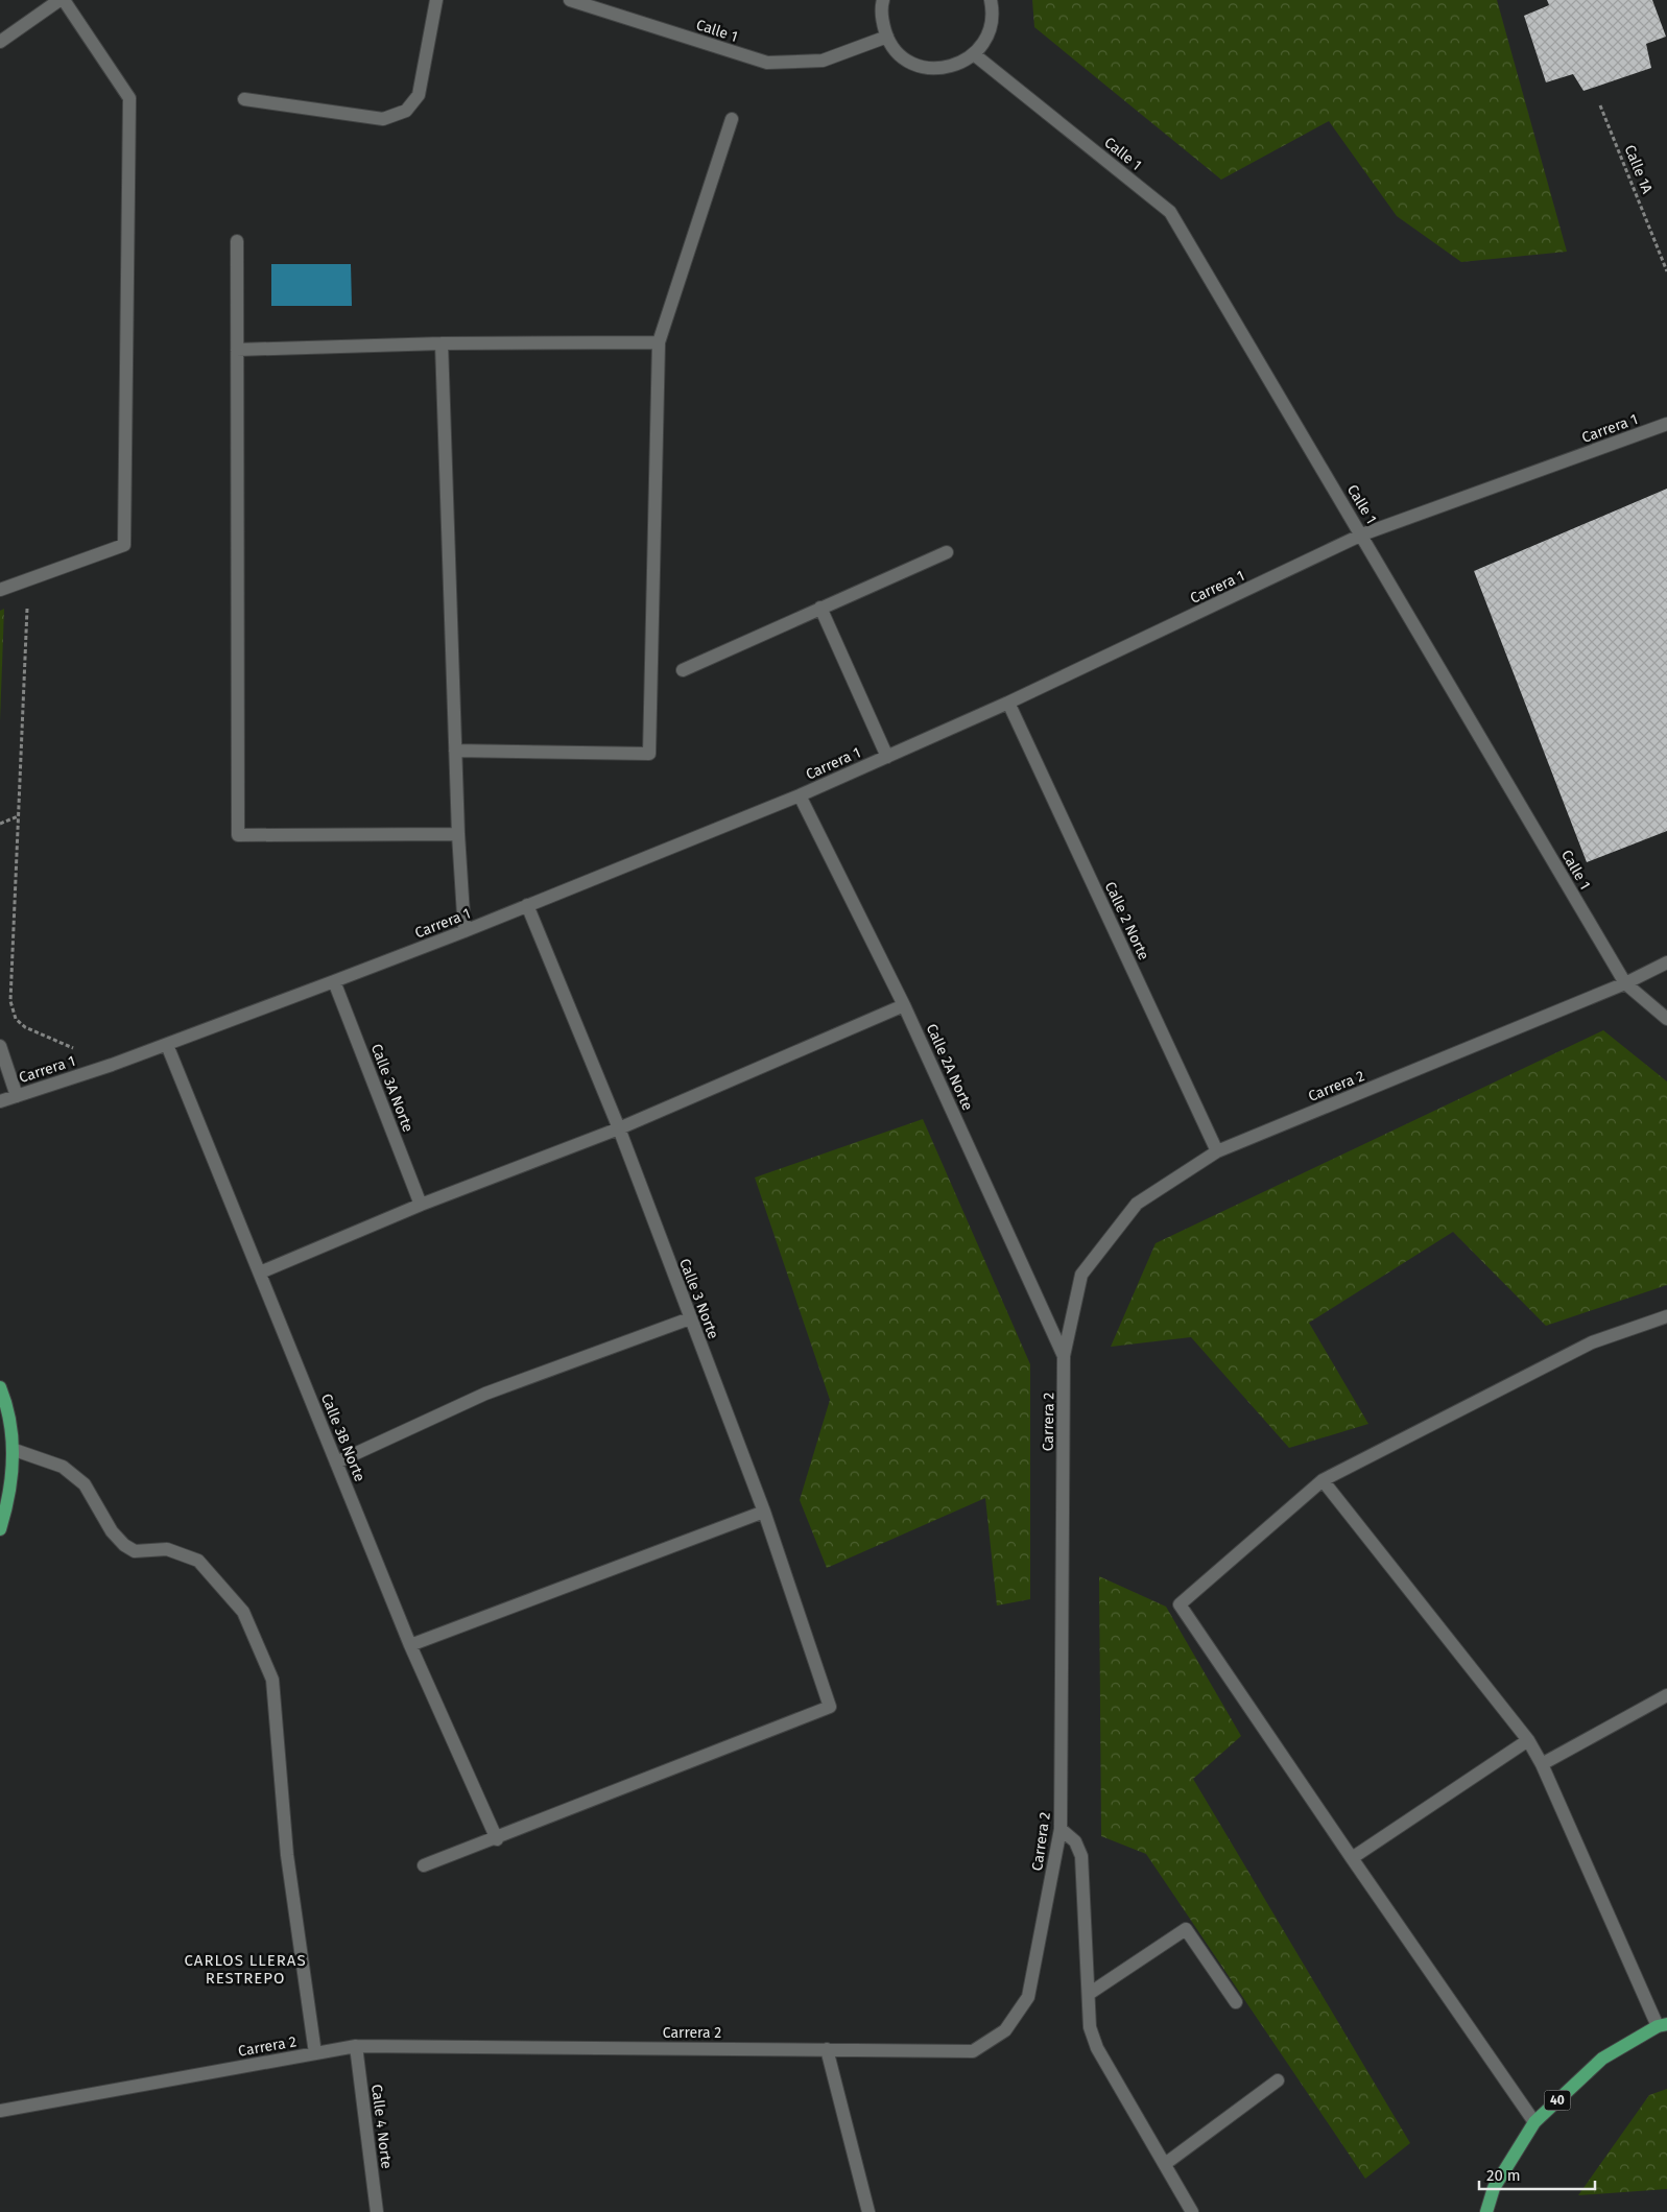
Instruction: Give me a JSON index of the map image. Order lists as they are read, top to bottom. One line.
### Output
{"streets":{"main road":["40"],"street":["Calle 1","Carrera 1","Calle 2 Norte","Calle 2A Norte","Carrera 2","Calle 3A Norte","Calle 3 Norte","Calle 3B Norte","Calle 4 Norte"],"path":["Calle 1A"]},"crossings":[["Calle 1","Carrera 1"],["Calle 1","Carrera 2"],["Carrera 1","Calle 2 Norte"],["Carrera 1","Calle 2A Norte"],["Carrera 1","Calle 3A Norte"],["Carrera 1","Calle 3 Norte"],["Carrera 1","Calle 3B Norte"],["Calle 2 Norte","Carrera 2"],["Calle 2A Norte","Carrera 2"],["Carrera 2","Calle 4 Norte"],["Calle 3 Norte","Calle 3B Norte"]],"districts":["CARLOS LLERAS RESTREPO"],"scale_bar":"20 m"}
